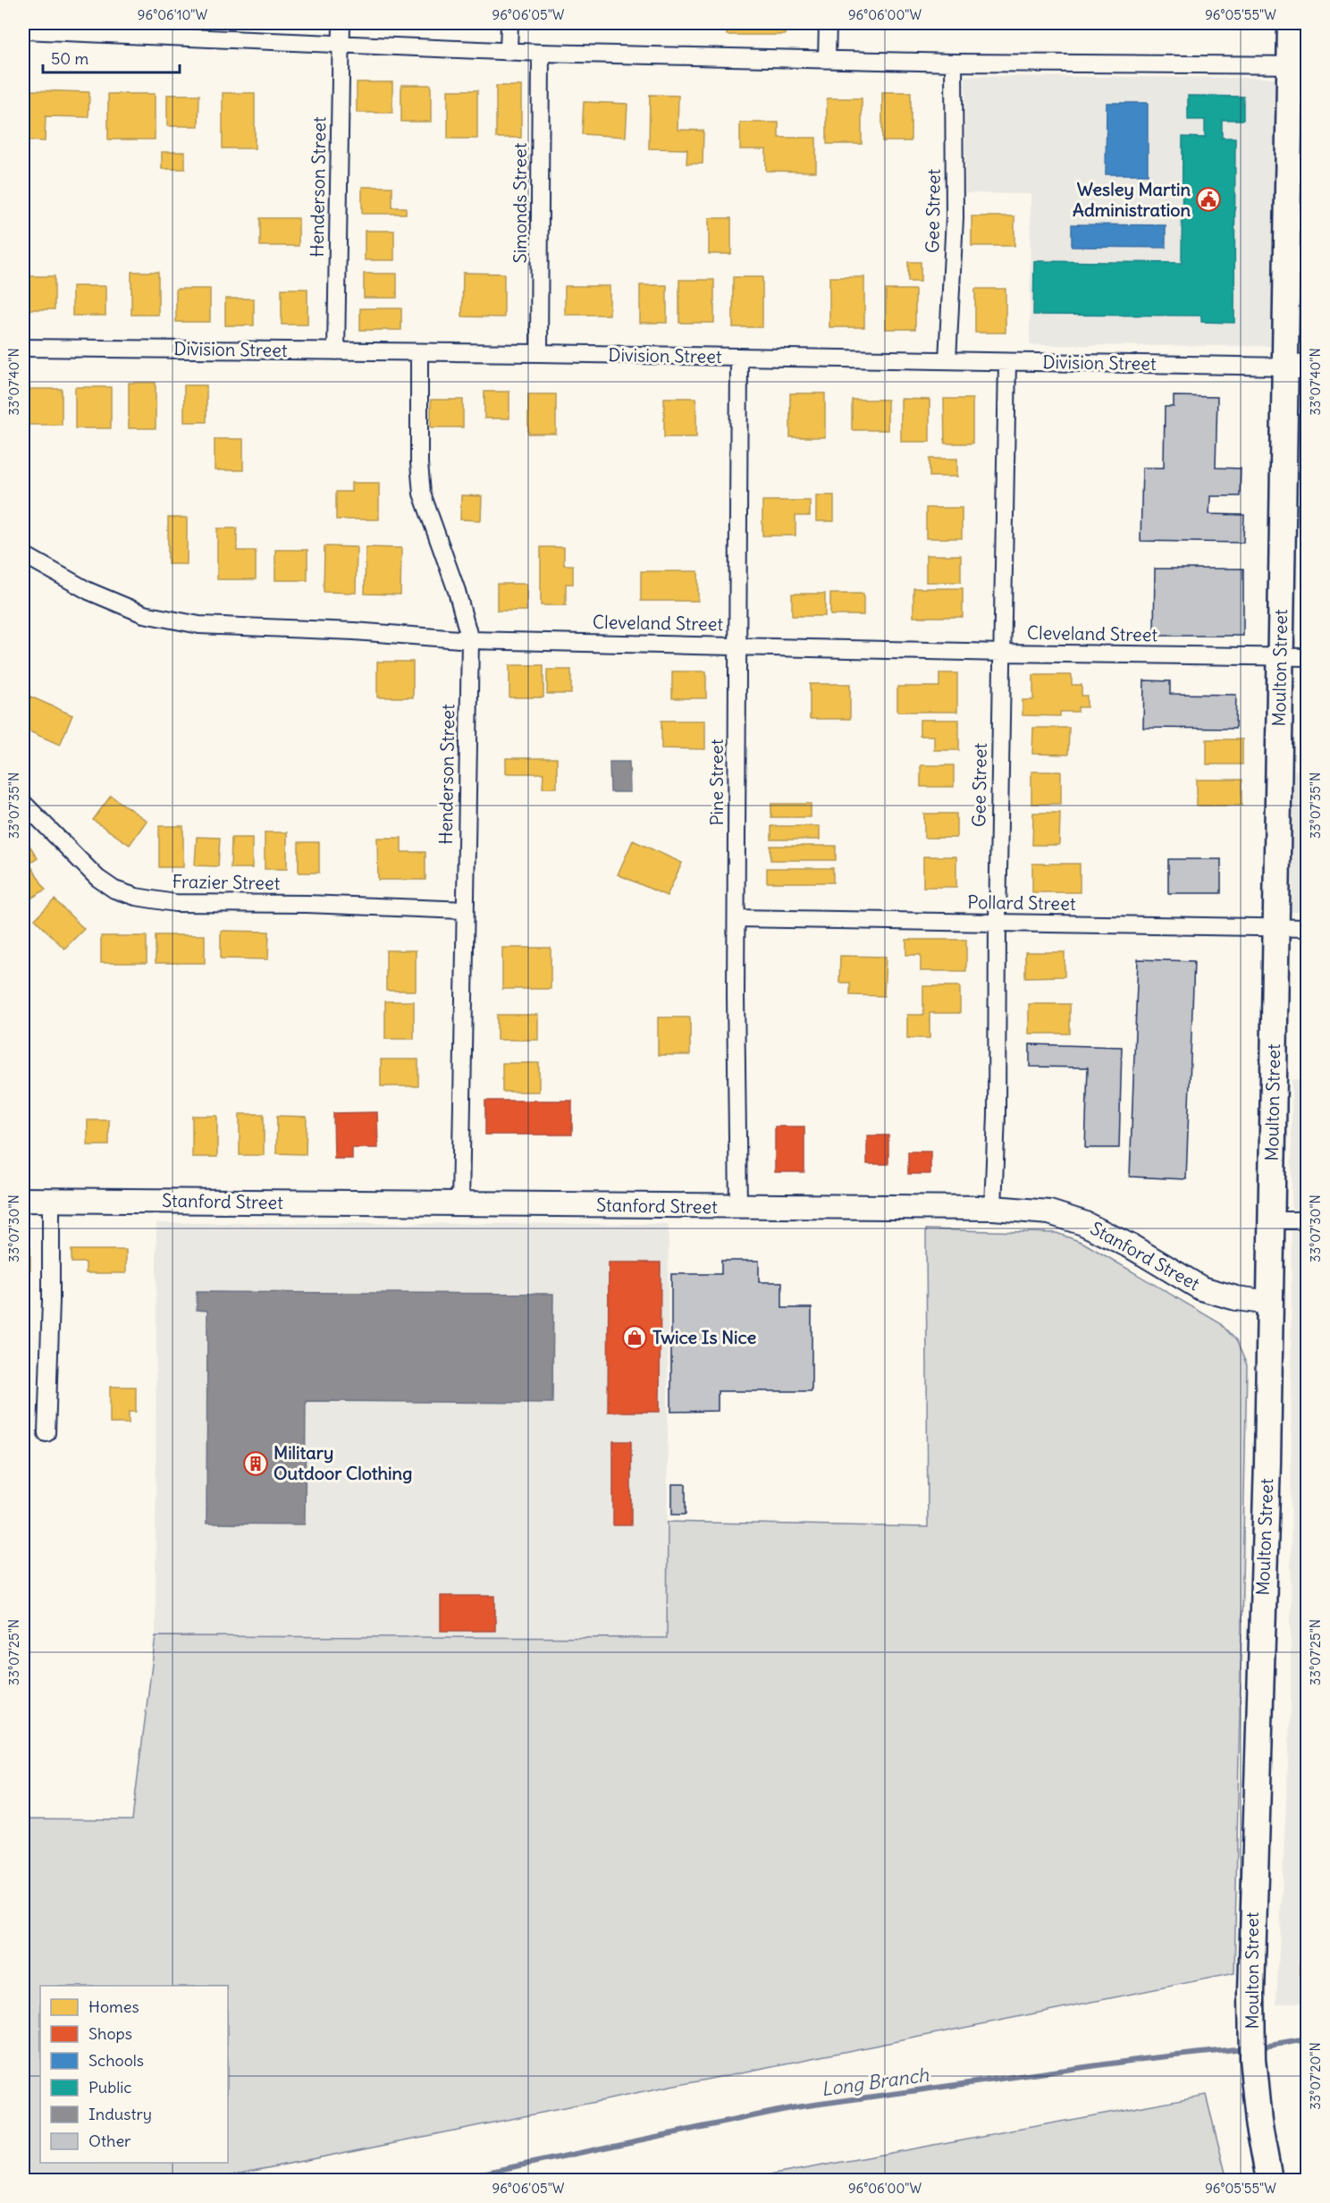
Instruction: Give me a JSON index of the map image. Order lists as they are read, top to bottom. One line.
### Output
{"streets":{"main road":["Moulton Street"],"street":["Henderson Street","Simonds Street","Gee Street","Division Street","Cleveland Street","Pine Street","Frazier Street","Pollard Street","Stanford Street"]},"crossings":[["Henderson Street","Division Street"],["Henderson Street","Cleveland Street"],["Henderson Street","Frazier Street"],["Henderson Street","Stanford Street"],["Simonds Street","Division Street"],["Gee Street","Division Street"],["Gee Street","Cleveland Street"],["Gee Street","Pollard Street"],["Gee Street","Stanford Street"],["Division Street","Moulton Street"],["Division Street","Pine Street"],["Cleveland Street","Moulton Street"],["Cleveland Street","Pine Street"],["Moulton Street","Pollard Street"],["Moulton Street","Stanford Street"],["Pine Street","Pollard Street"],["Pine Street","Stanford Street"]],"water":["Long Branch"],"places":{"public building":["Wesley Martin Administration"],"shop":["Twice Is Nice"],"building":["Military Outdoor Clothing"]},"legend":["Homes","Shops","Schools","Public","Industry","Other"],"scale_bar":"50 m","coordinates":["96°06'10\"W","96°06'05\"W","96°06'00\"W","96°05'55\"W","33°07'40\"N","33°07'35\"N","33°07'30\"N","33°07'25\"N","33°07'20\"N"]}
